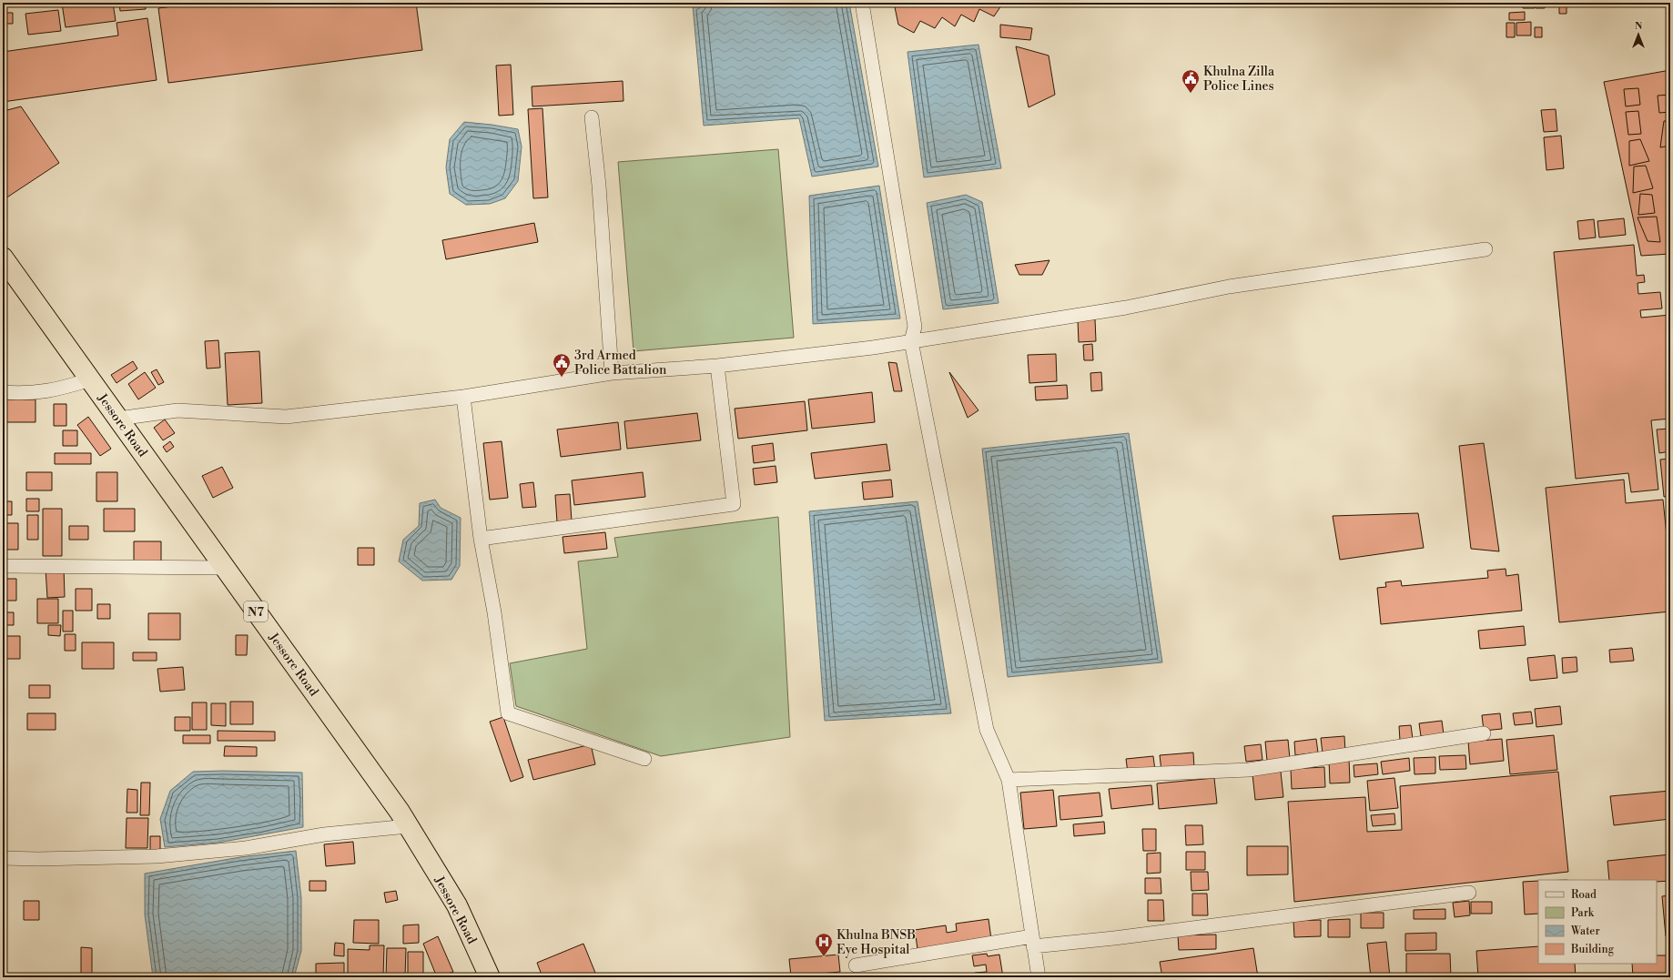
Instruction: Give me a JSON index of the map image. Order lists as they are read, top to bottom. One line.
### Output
{"streets":{"highway":["Jessore Road","N7"]},"places":{"public building":["Khulna Zilla Police Lines","3rd Armed Police Battalion"],"hospital":["Khulna BNSB Eye Hospital"]},"legend":["Road","Park","Water","Building"],"north":"top"}
